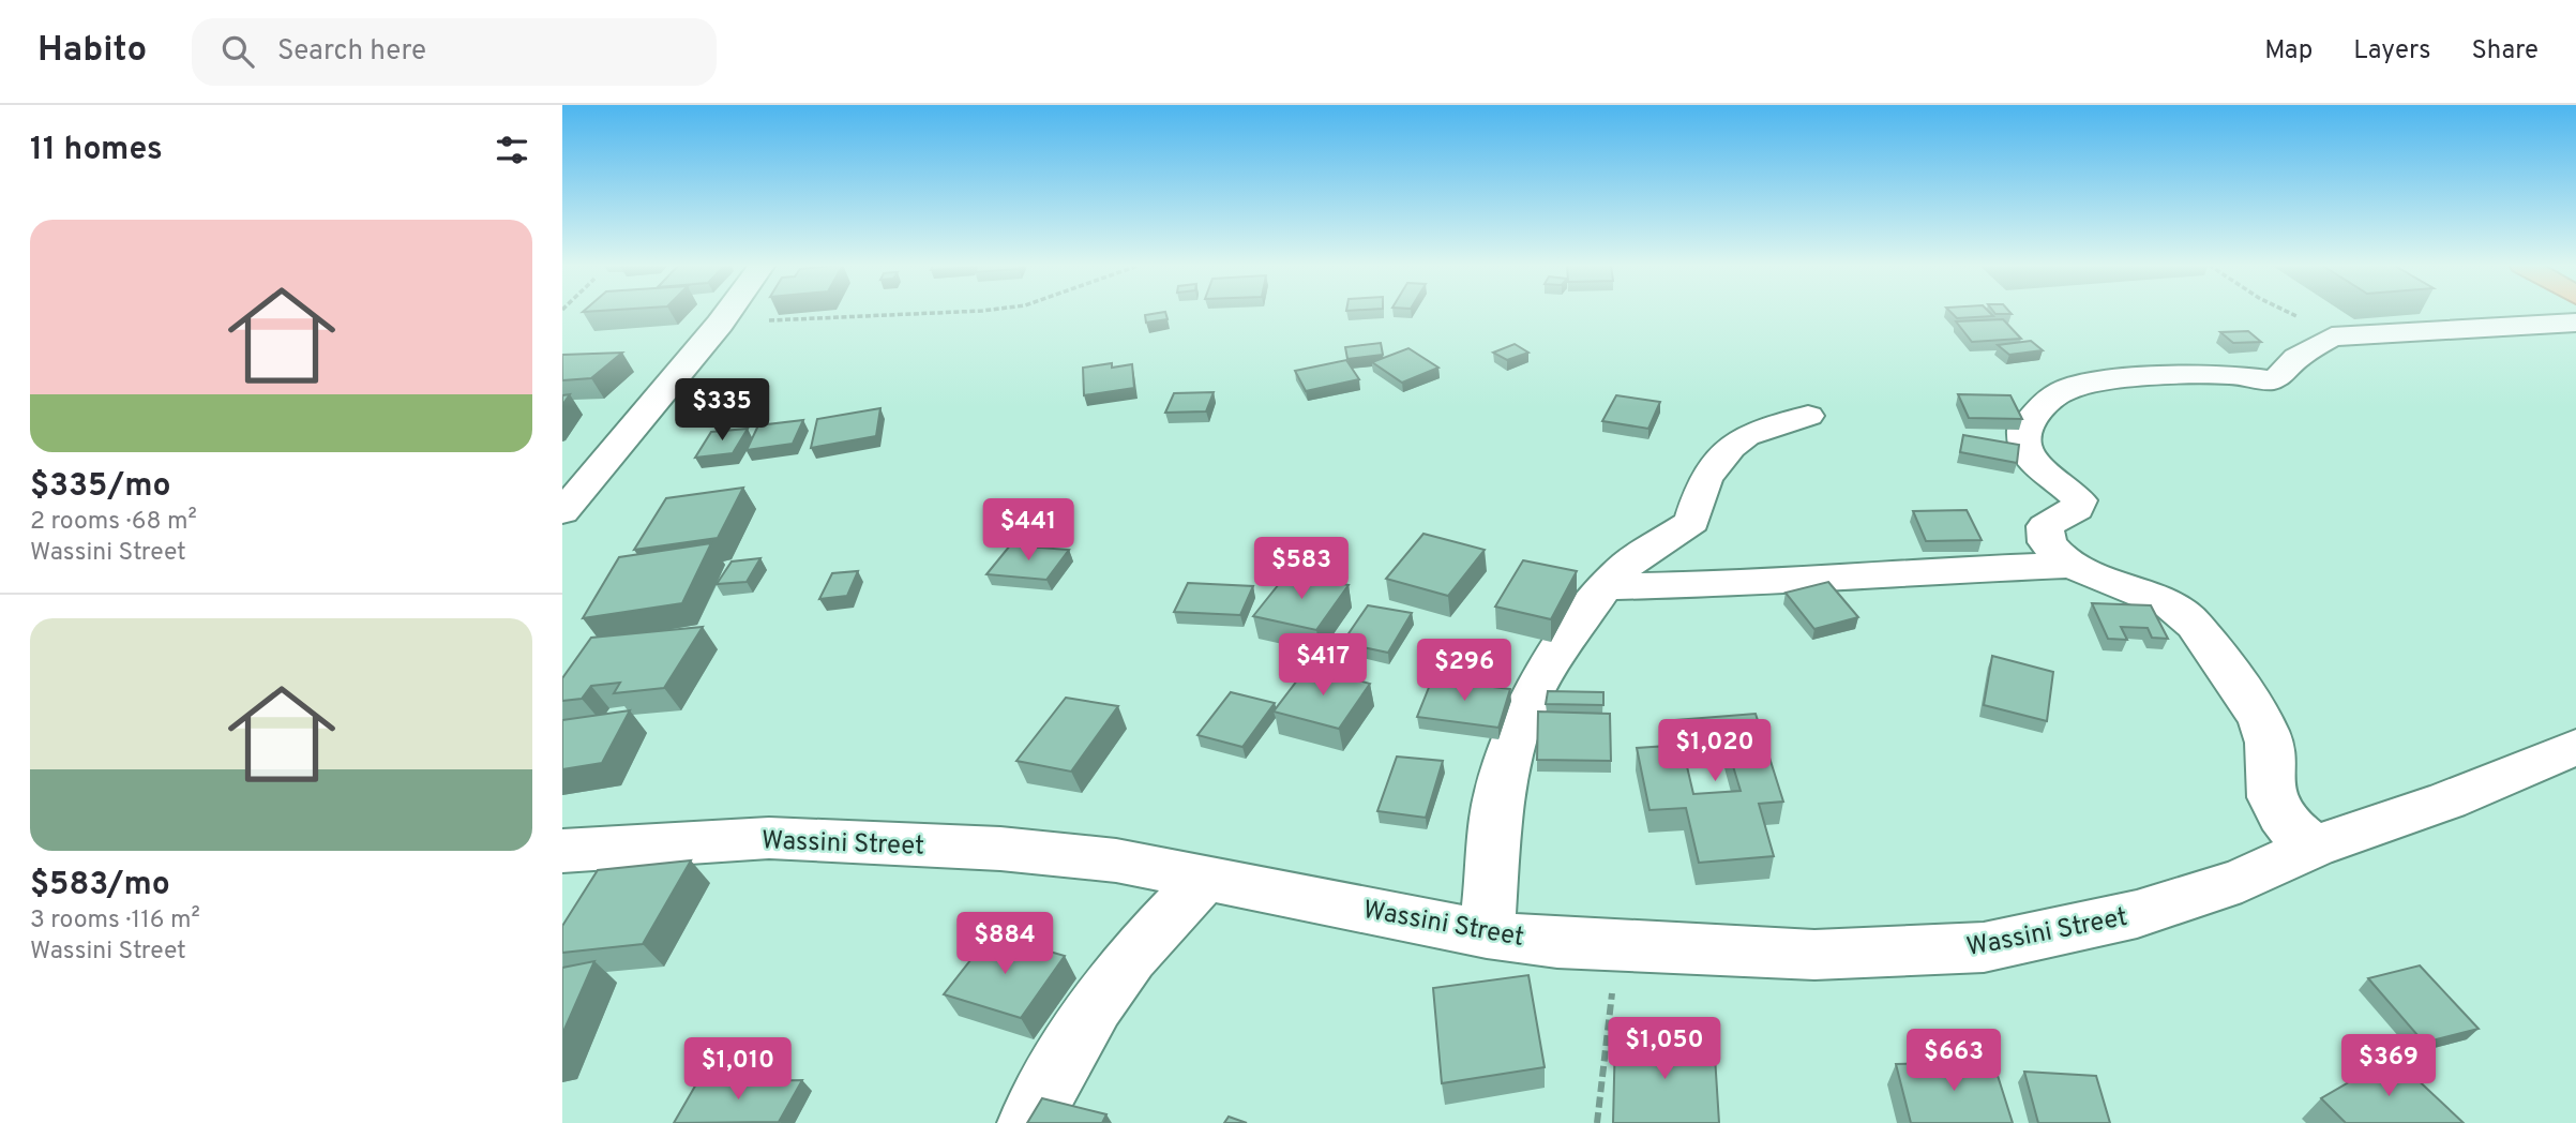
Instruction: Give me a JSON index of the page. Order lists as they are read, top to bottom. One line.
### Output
{"streets":{"street":["Wassini Street"]},"page":{"header":"Habito","search":"Search here","nav":["Map","Layers","Share"],"heading":"11 homes","list":[{"name":"$335/mo","note":"2 rooms · 68 m² · Wassini Street"},{"name":"$583/mo","note":"3 rooms · 116 m² · Wassini Street"}],"price":["$335","$441","$583","$417","$296","$1,020","$884","$1,050","$663","$369","$1,010"]}}
